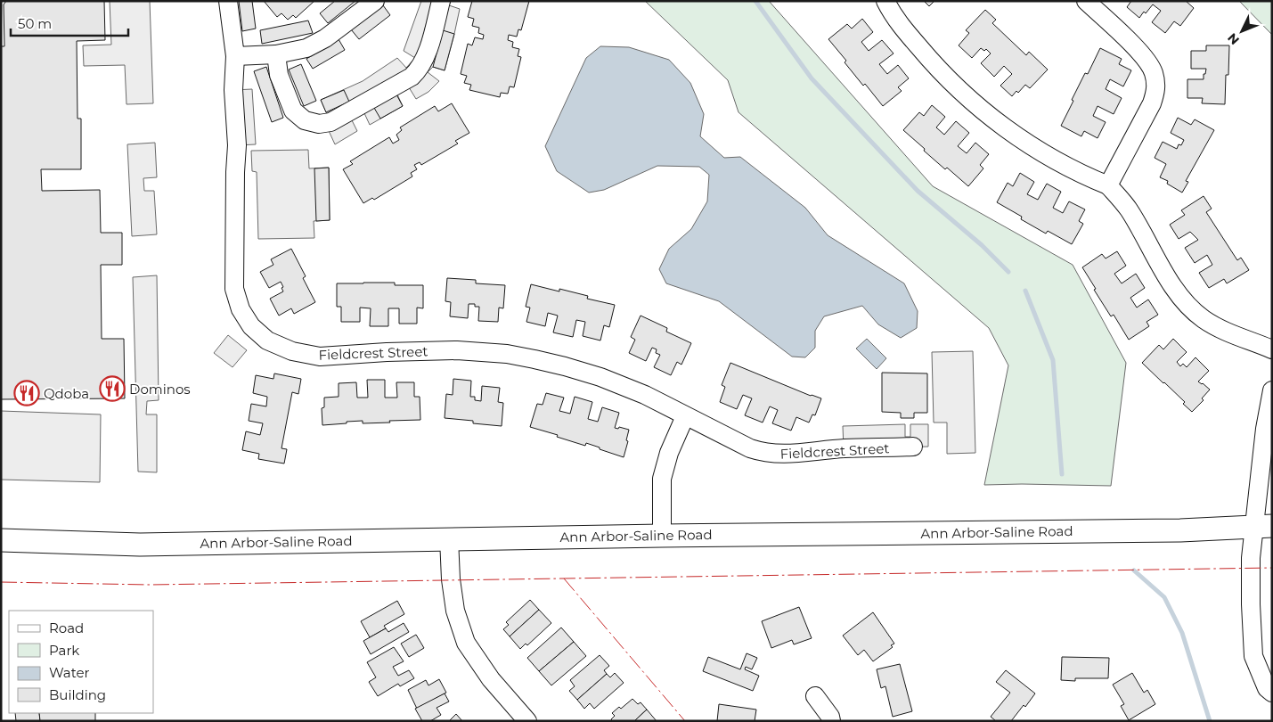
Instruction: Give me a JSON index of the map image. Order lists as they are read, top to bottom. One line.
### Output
{"streets":{"main road":["Ann Arbor-Saline Road"],"street":["Fieldcrest Street"]},"places":{"restaurant":["Dominos","Qdoba"]},"legend":["Road","Park","Water","Building"],"scale_bar":"50 m","north":"bottom left"}
